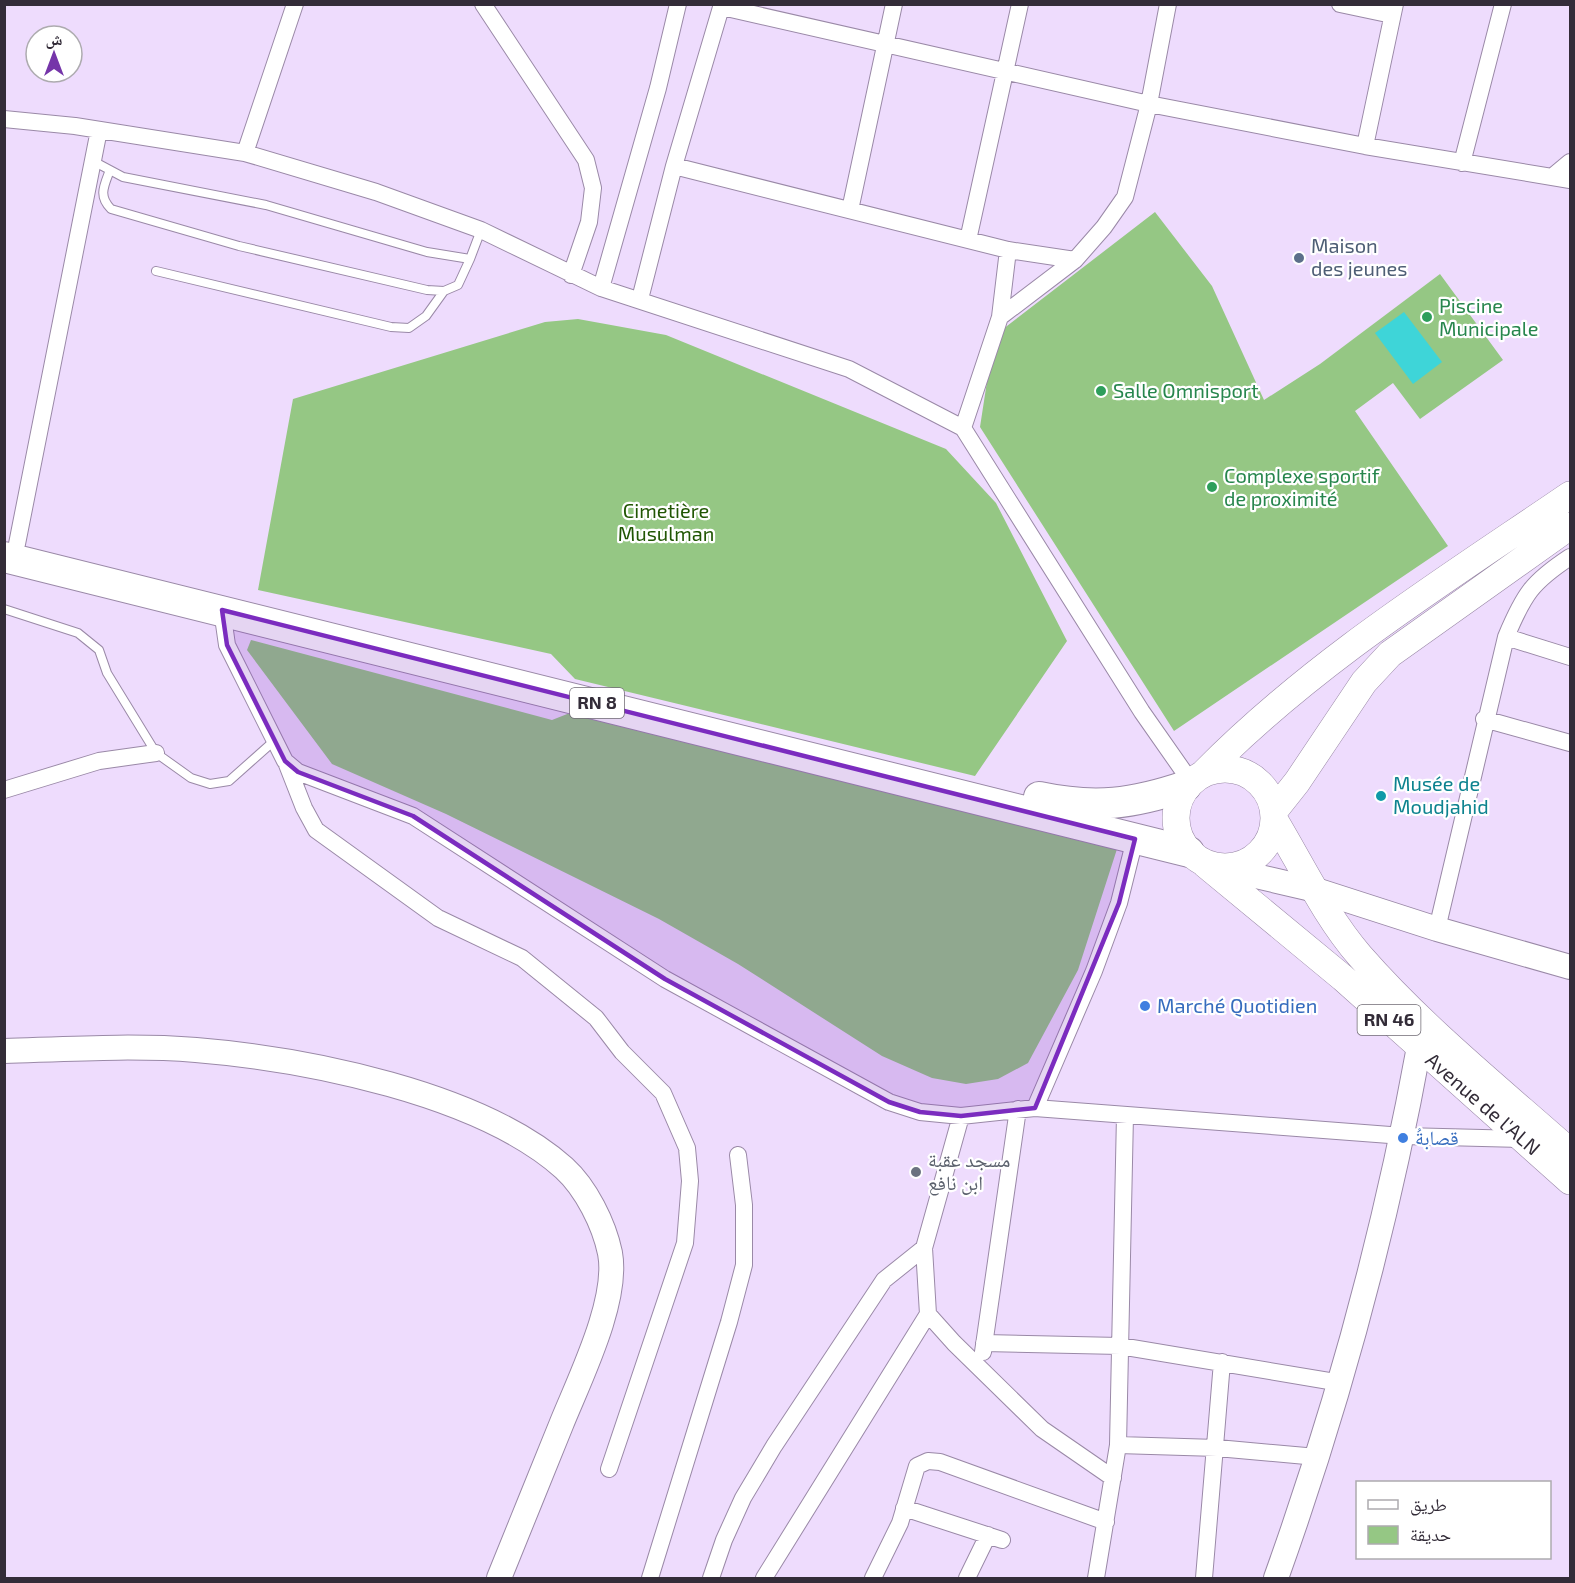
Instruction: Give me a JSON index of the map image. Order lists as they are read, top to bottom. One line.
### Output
{"streets":{"highway":["RN 8"],"main road":["RN 46","Avenue de l'ALN"]},"crossings":[["RN 8","Avenue de l'ALN"]],"parks":["Cimetière Musulman"],"places":["Maison des jeunes","Piscine Municipale","Salle Omnisport","Complexe sportif de proximité","Musée de Moudjahid","Marché Quotidien","قصابةُ","مسجد عقبة ابن نافع"],"legend":["طريق","حديقة"],"north":"top"}
